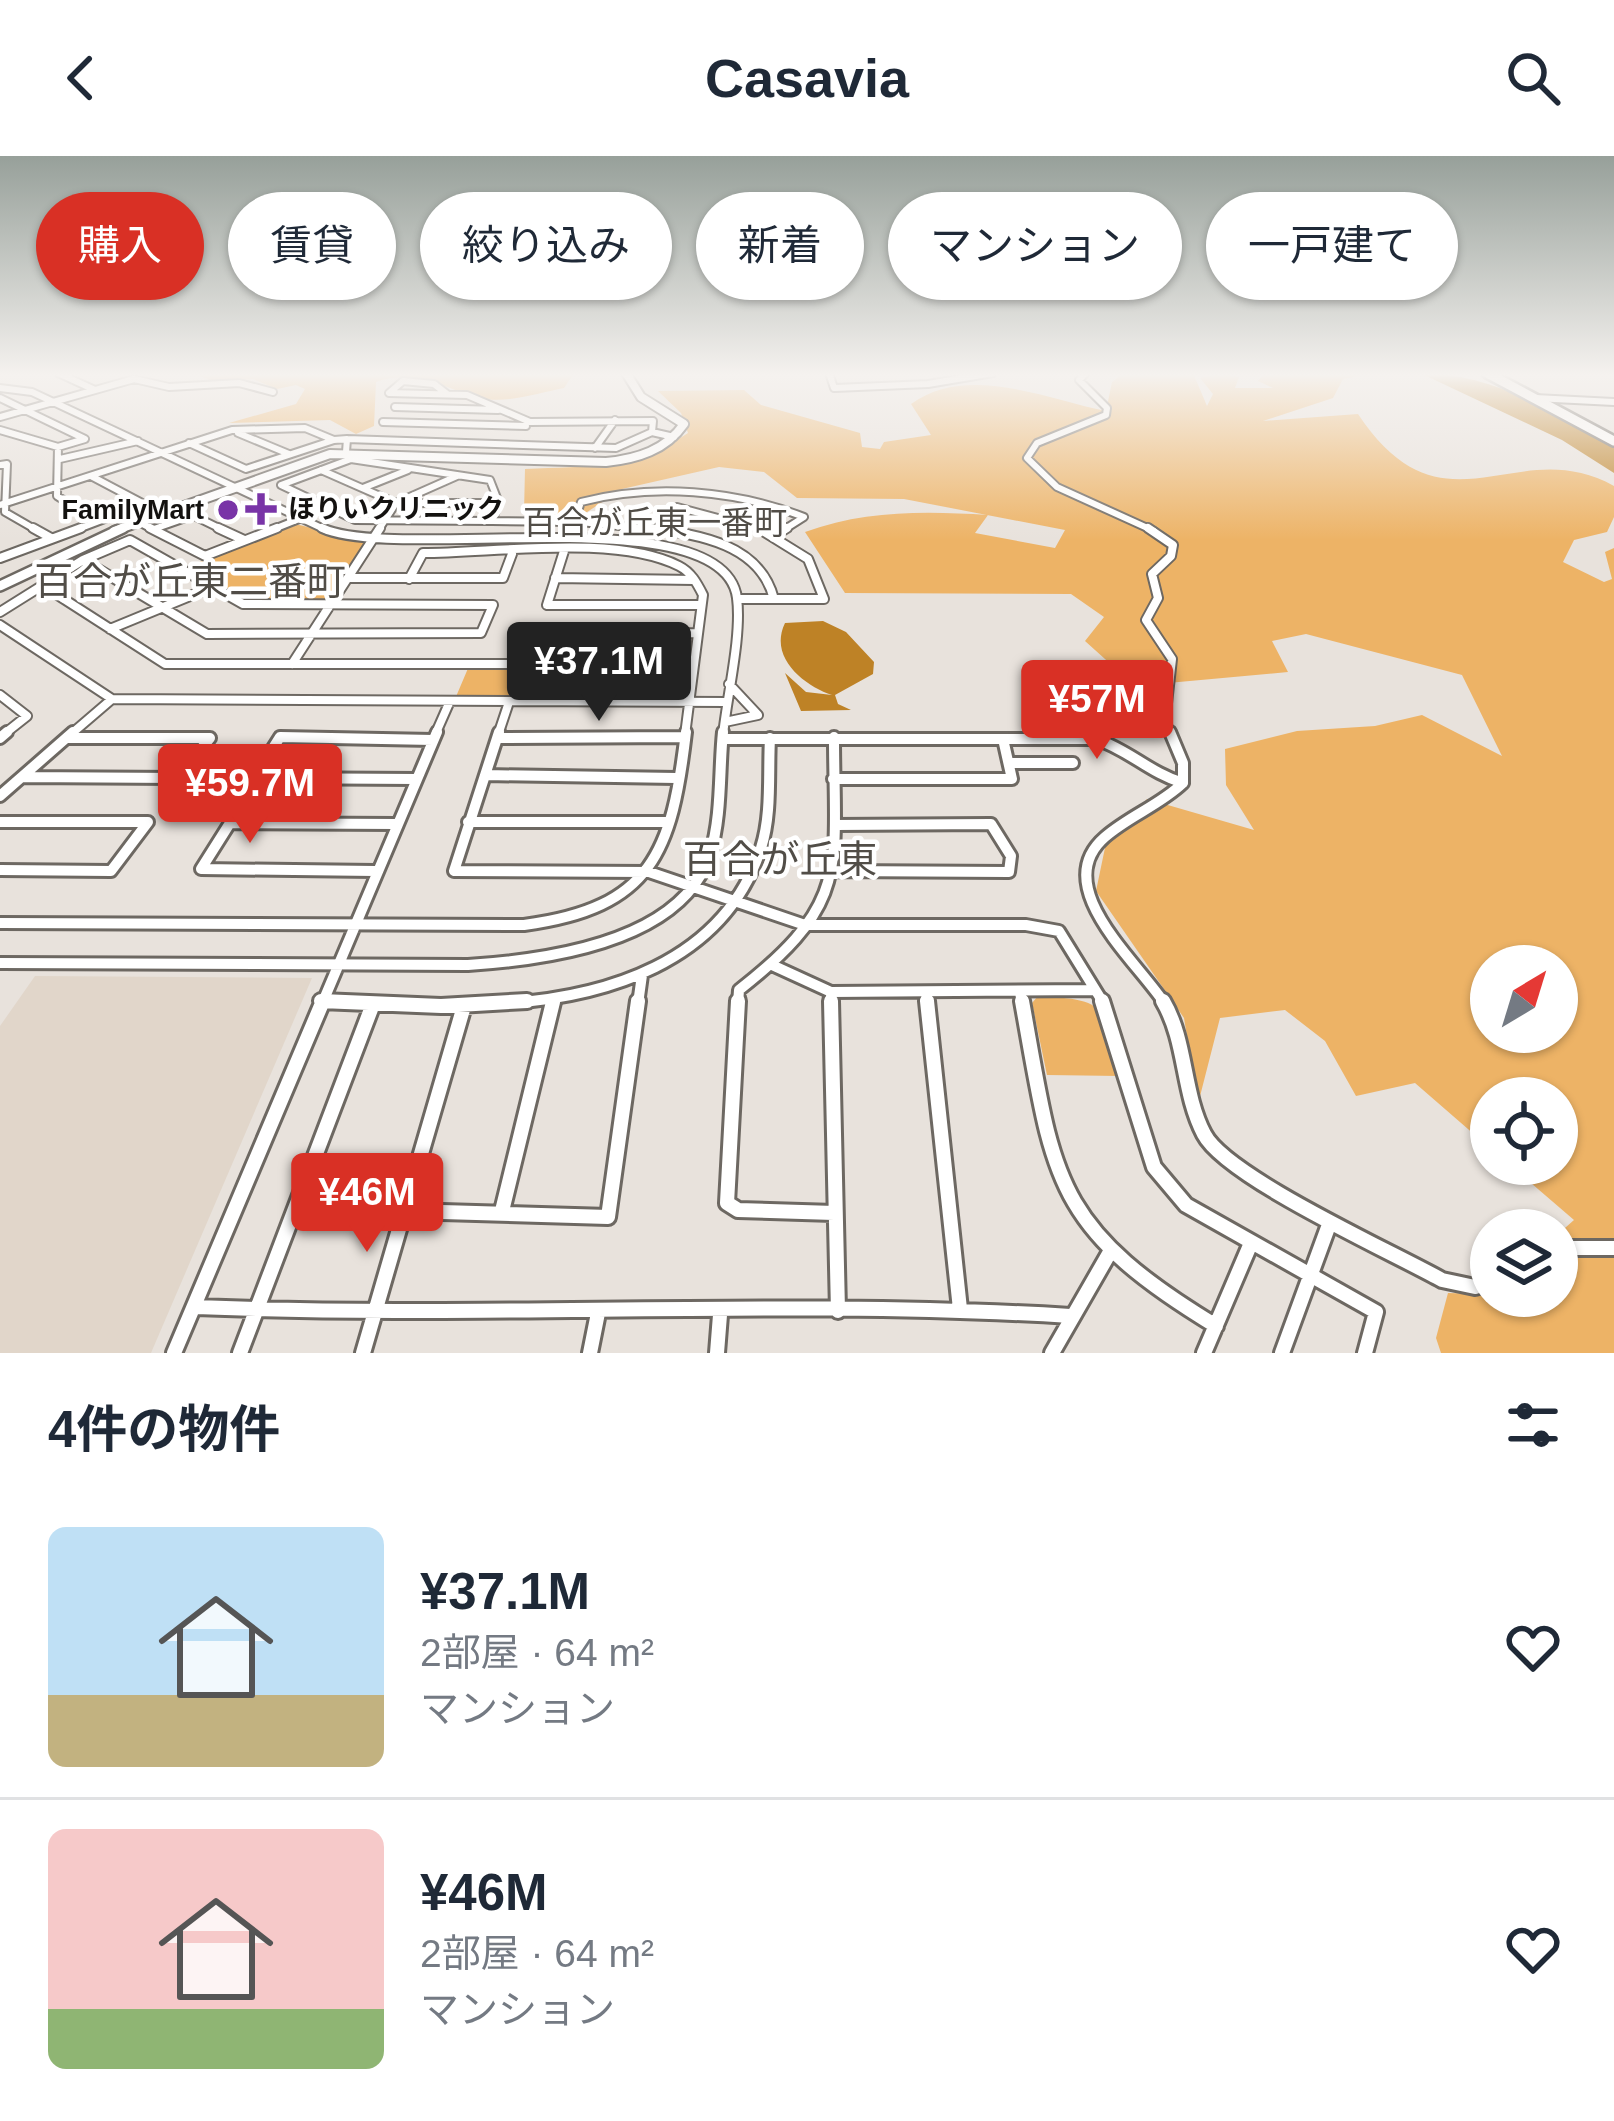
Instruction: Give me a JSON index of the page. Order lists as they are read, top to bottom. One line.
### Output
{"districts":["百合が丘東一番町","百合が丘東二番町","百合が丘東"],"places":{"health":["ほりいクリニック"],"other":["FamilyMart"]},"north":"top right","page":{"header":"Casavia","chip":["購入","賃貸","絞り込み","新着","マンション","一戸建て"],"price":["¥37.1M","¥57M","¥59.7M","¥46M"],"heading":"4件の物件","list":[{"name":"¥37.1M","note":"2部屋 · 64 m² · マンション"},{"name":"¥46M","note":"2部屋 · 64 m² · マンション"}]}}
